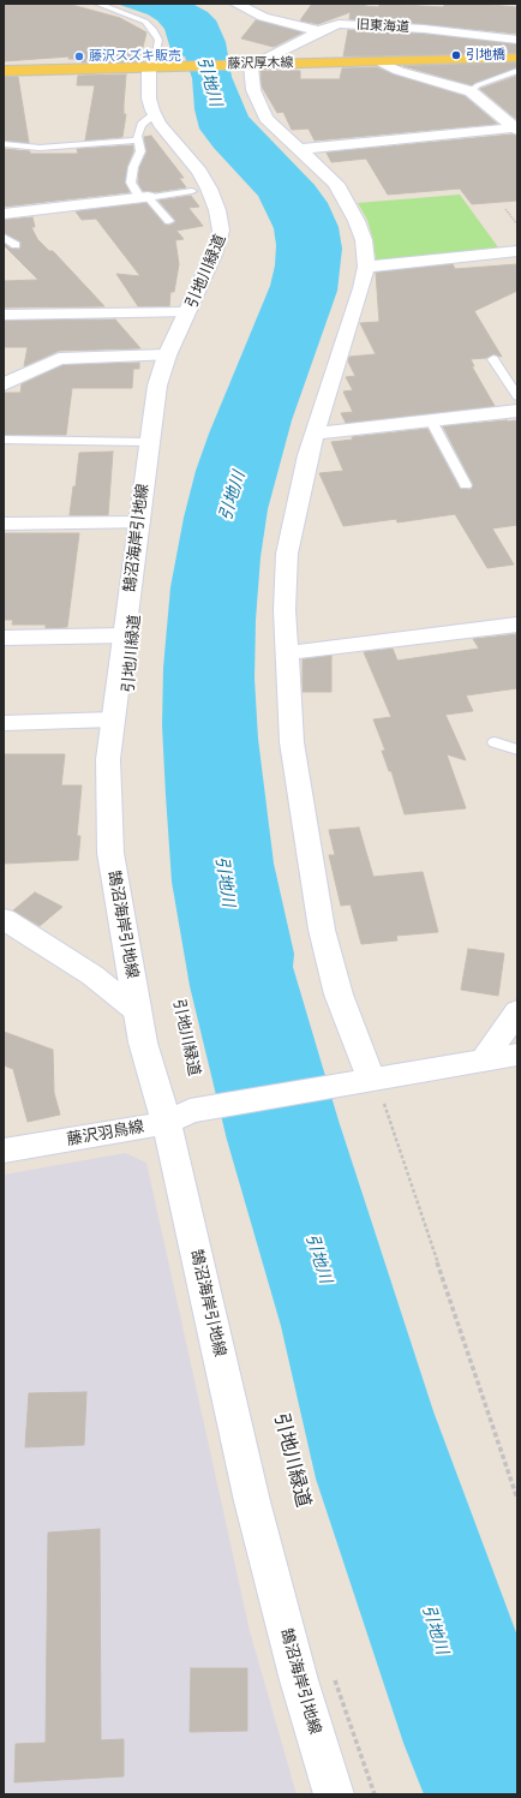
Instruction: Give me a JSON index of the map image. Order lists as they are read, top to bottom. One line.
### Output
{"streets":{"main road":["藤沢厚木線"],"street":["旧東海道","鵠沼海岸引地線","藤沢羽鳥線"]},"crossings":[["旧東海道","藤沢厚木線"],["藤沢厚木線","鵠沼海岸引地線"],["鵠沼海岸引地線","藤沢羽鳥線"]],"water":["引地川"],"places":["引地橋","藤沢スズキ販売"]}
